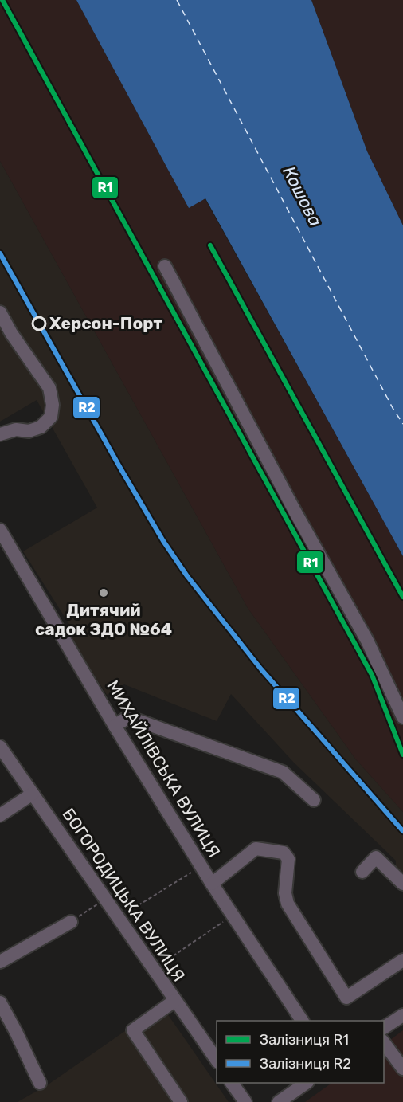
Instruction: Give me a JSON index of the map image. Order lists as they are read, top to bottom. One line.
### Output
{"streets":{"street":["МИХАЙЛІВСЬКА ВУЛИЦЯ","БОГОРОДИЦЬКА ВУЛИЦЯ"]},"water":["Кошова"],"places":["Херсон-Порт","Дитячий садок ЗДО №64"],"lines":["rail line R1","rail line R2"],"legend":["Залізниця R1","Залізниця R2"]}
